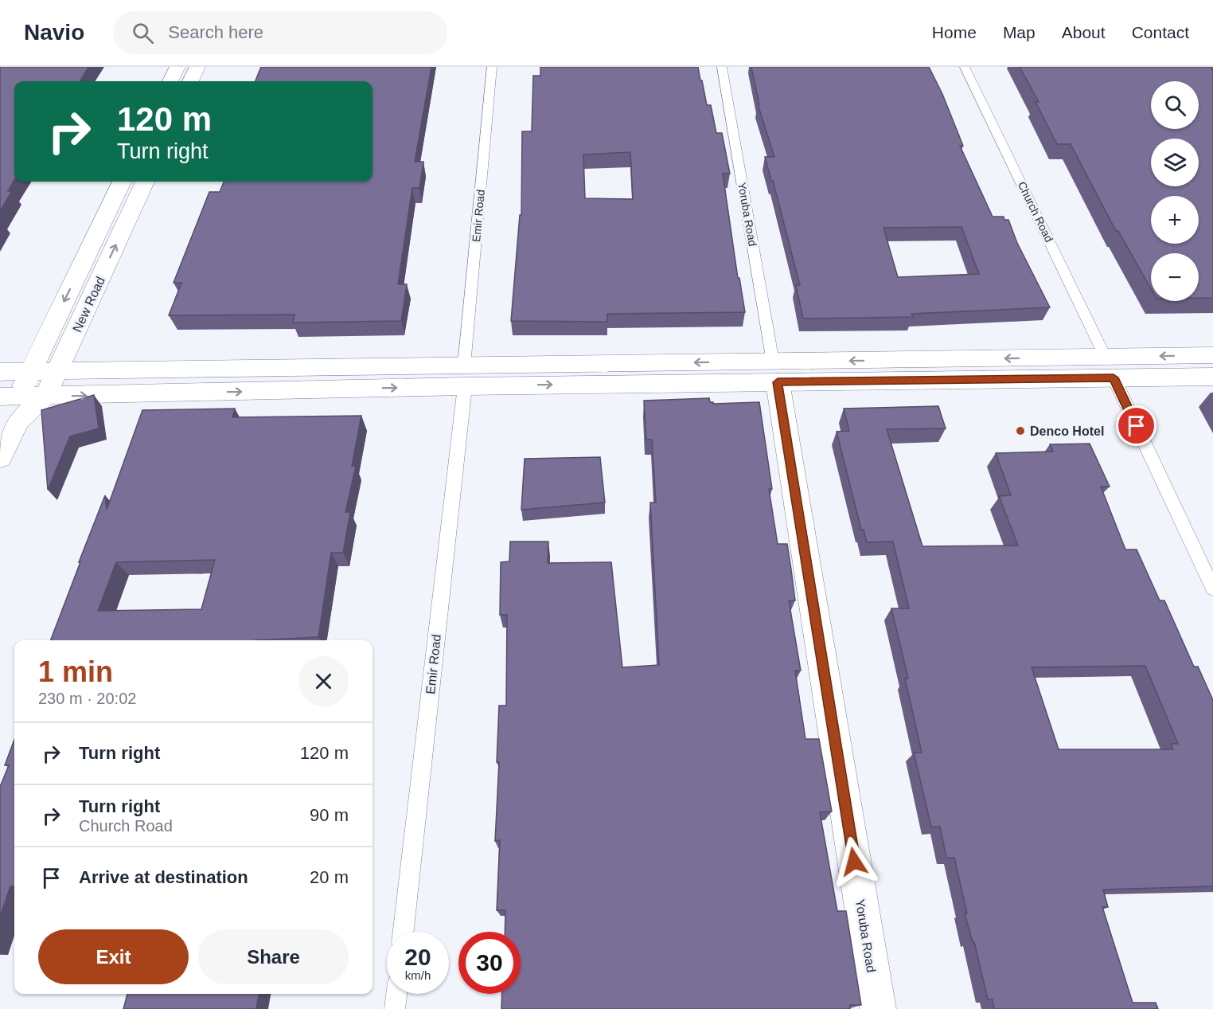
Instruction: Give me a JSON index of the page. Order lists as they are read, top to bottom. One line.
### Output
{"streets":{"main road":["Yoruba Road","New Road"],"lane":["Church Road","Emir Road"]},"places":["Denco Hotel"],"page":{"header":"Navio","search":"Search here","nav":["Home","Map","About","Contact"],"map_buttons":["+","−"],"turn":["120 m","Turn right"],"heading":["1 min","230 m · 20:02"],"list":[{"name":"Turn right","value":"120 m"},{"name":"Turn right","note":"Church Road","value":"90 m"},{"name":"Arrive at destination","value":"20 m"}],"buttons":["Exit","Share"],"speed":"20 km/h","limit":"30"}}
